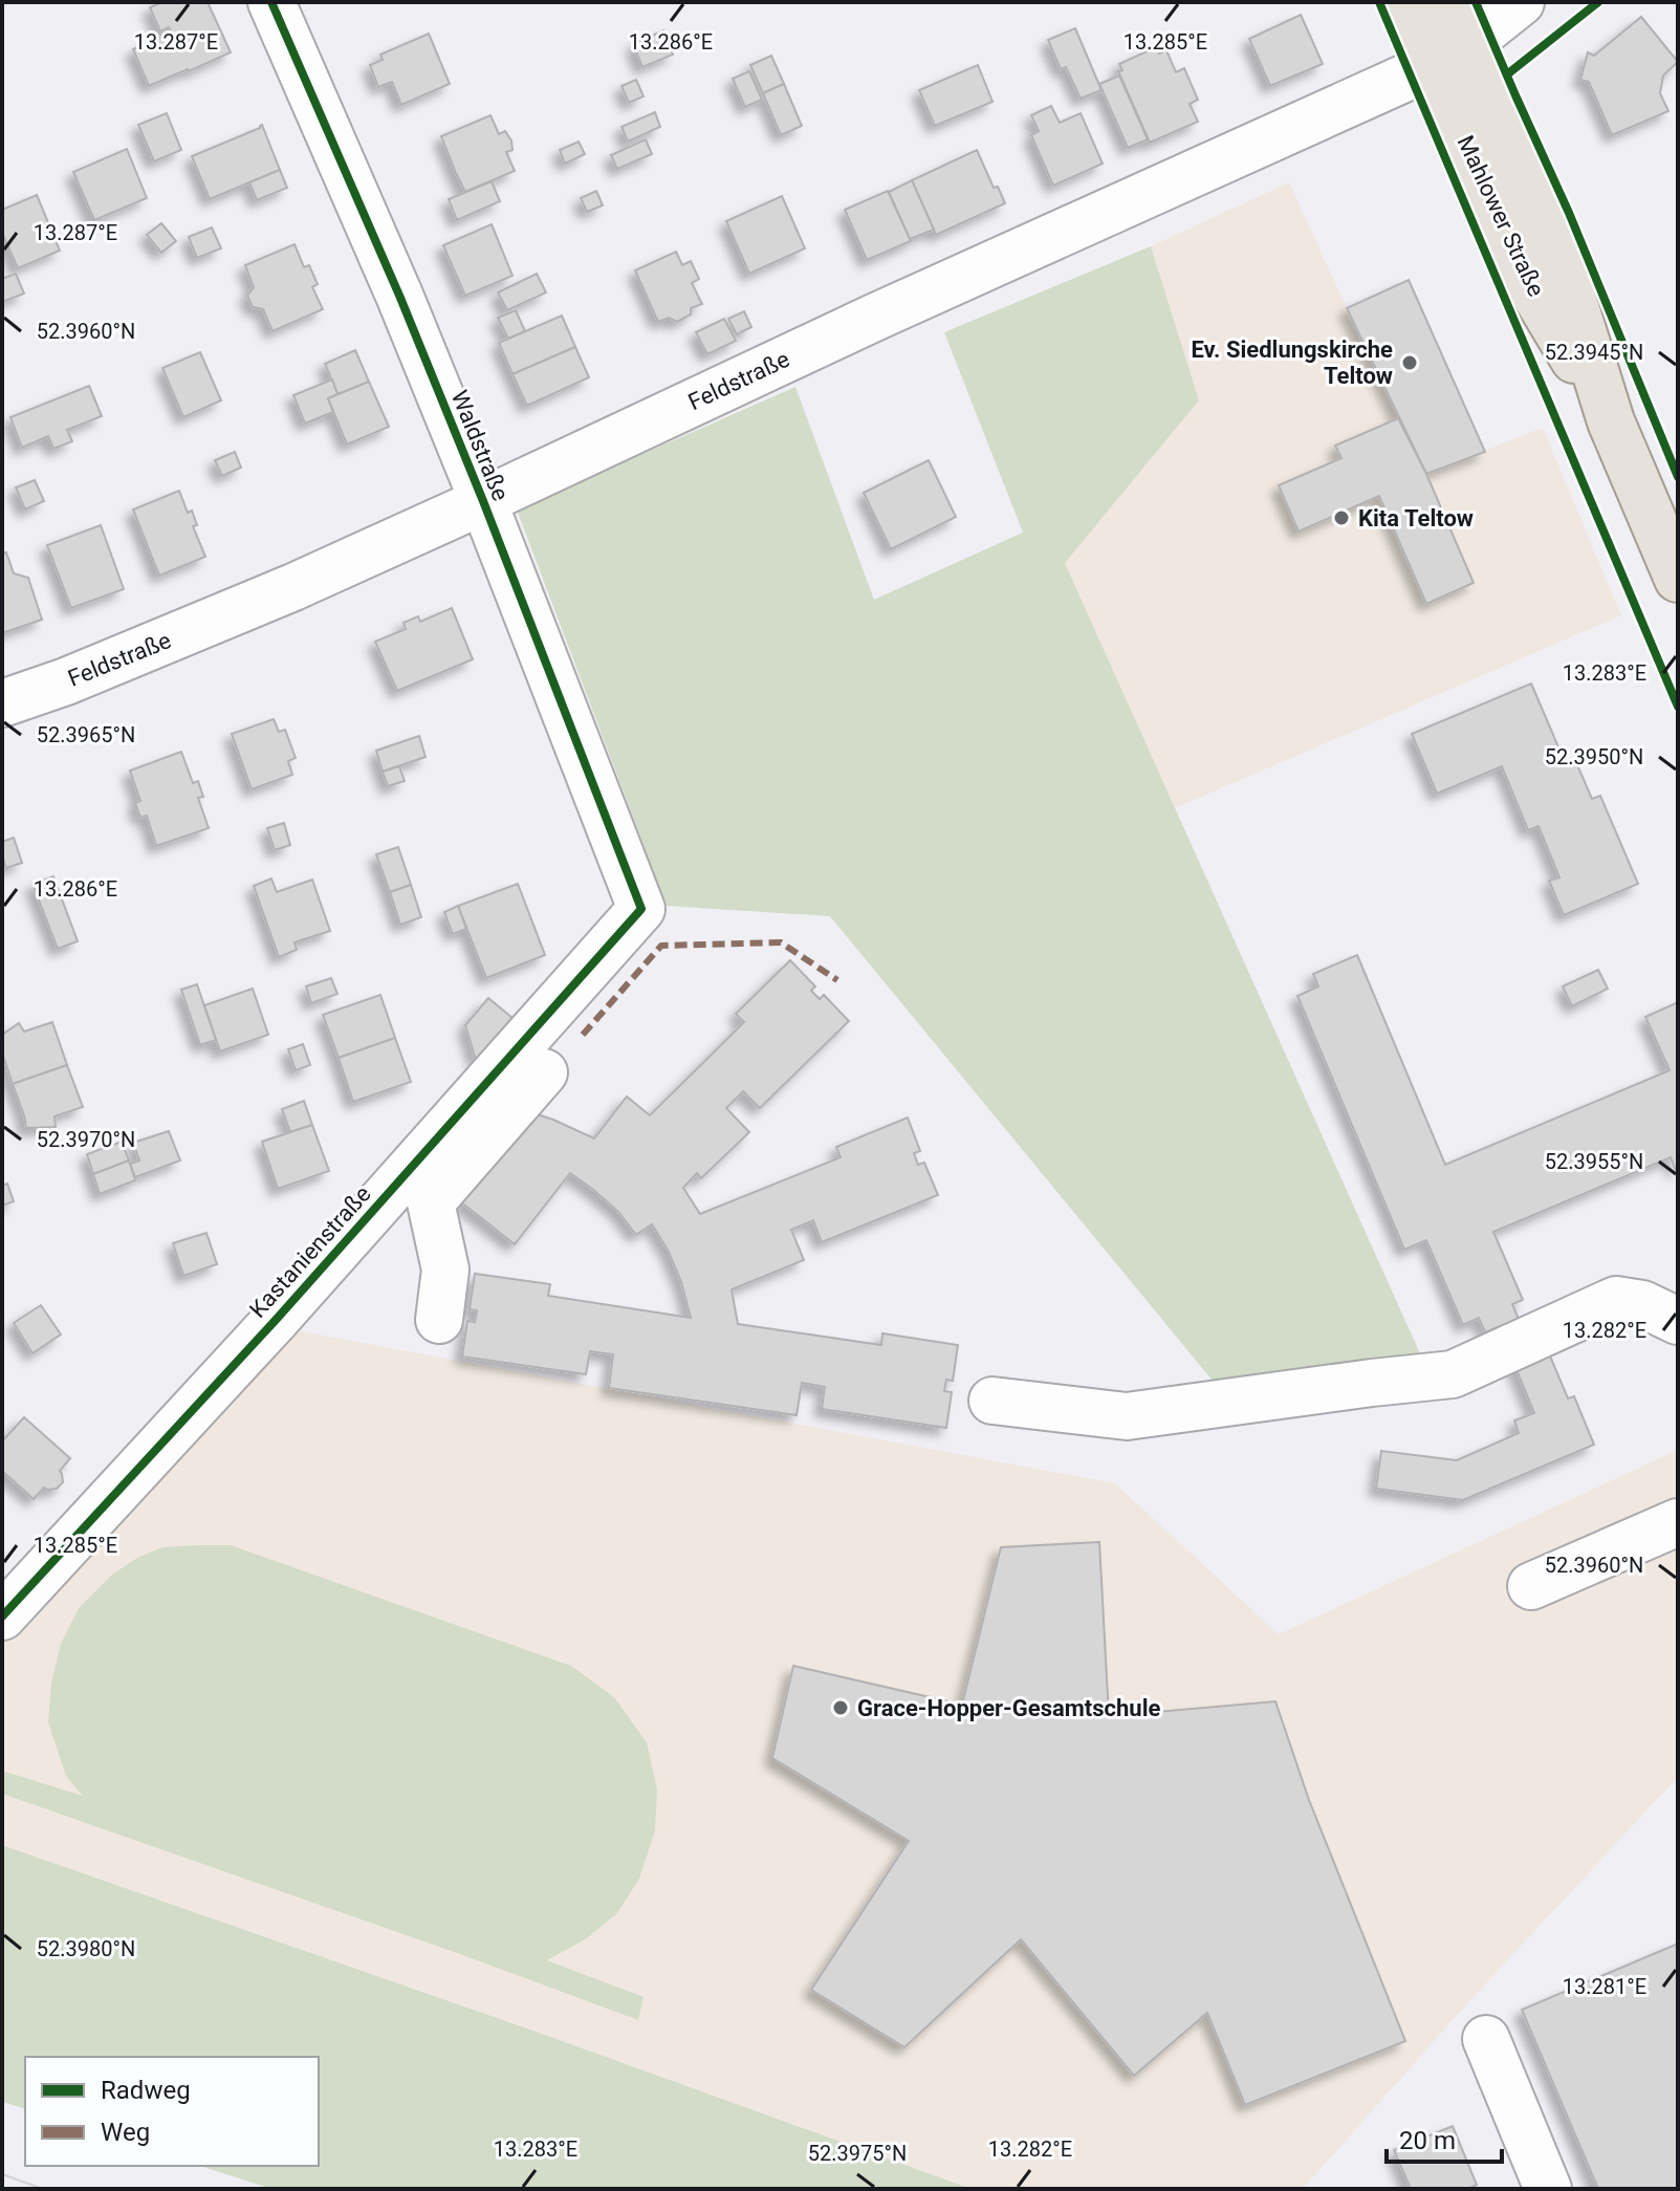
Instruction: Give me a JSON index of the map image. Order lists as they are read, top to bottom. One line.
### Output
{"streets":{"main road":["Mahlower Straße"],"street":["Feldstraße","Waldstraße","Kastanienstraße"]},"crossings":[["Mahlower Straße","Feldstraße"],["Feldstraße","Waldstraße"],["Waldstraße","Kastanienstraße"]],"places":["Ev. Siedlungskirche Teltow","Kita Teltow","Grace-Hopper-Gesamtschule"],"legend":["Radweg","Weg"],"scale_bar":"20 m","coordinates":["13.287°E","13.286°E","13.285°E","52.3960°N","52.3945°N","13.283°E","52.3965°N","52.3950°N","52.3970°N","52.3955°N","13.282°E","52.3980°N","13.281°E","52.3975°N"]}
